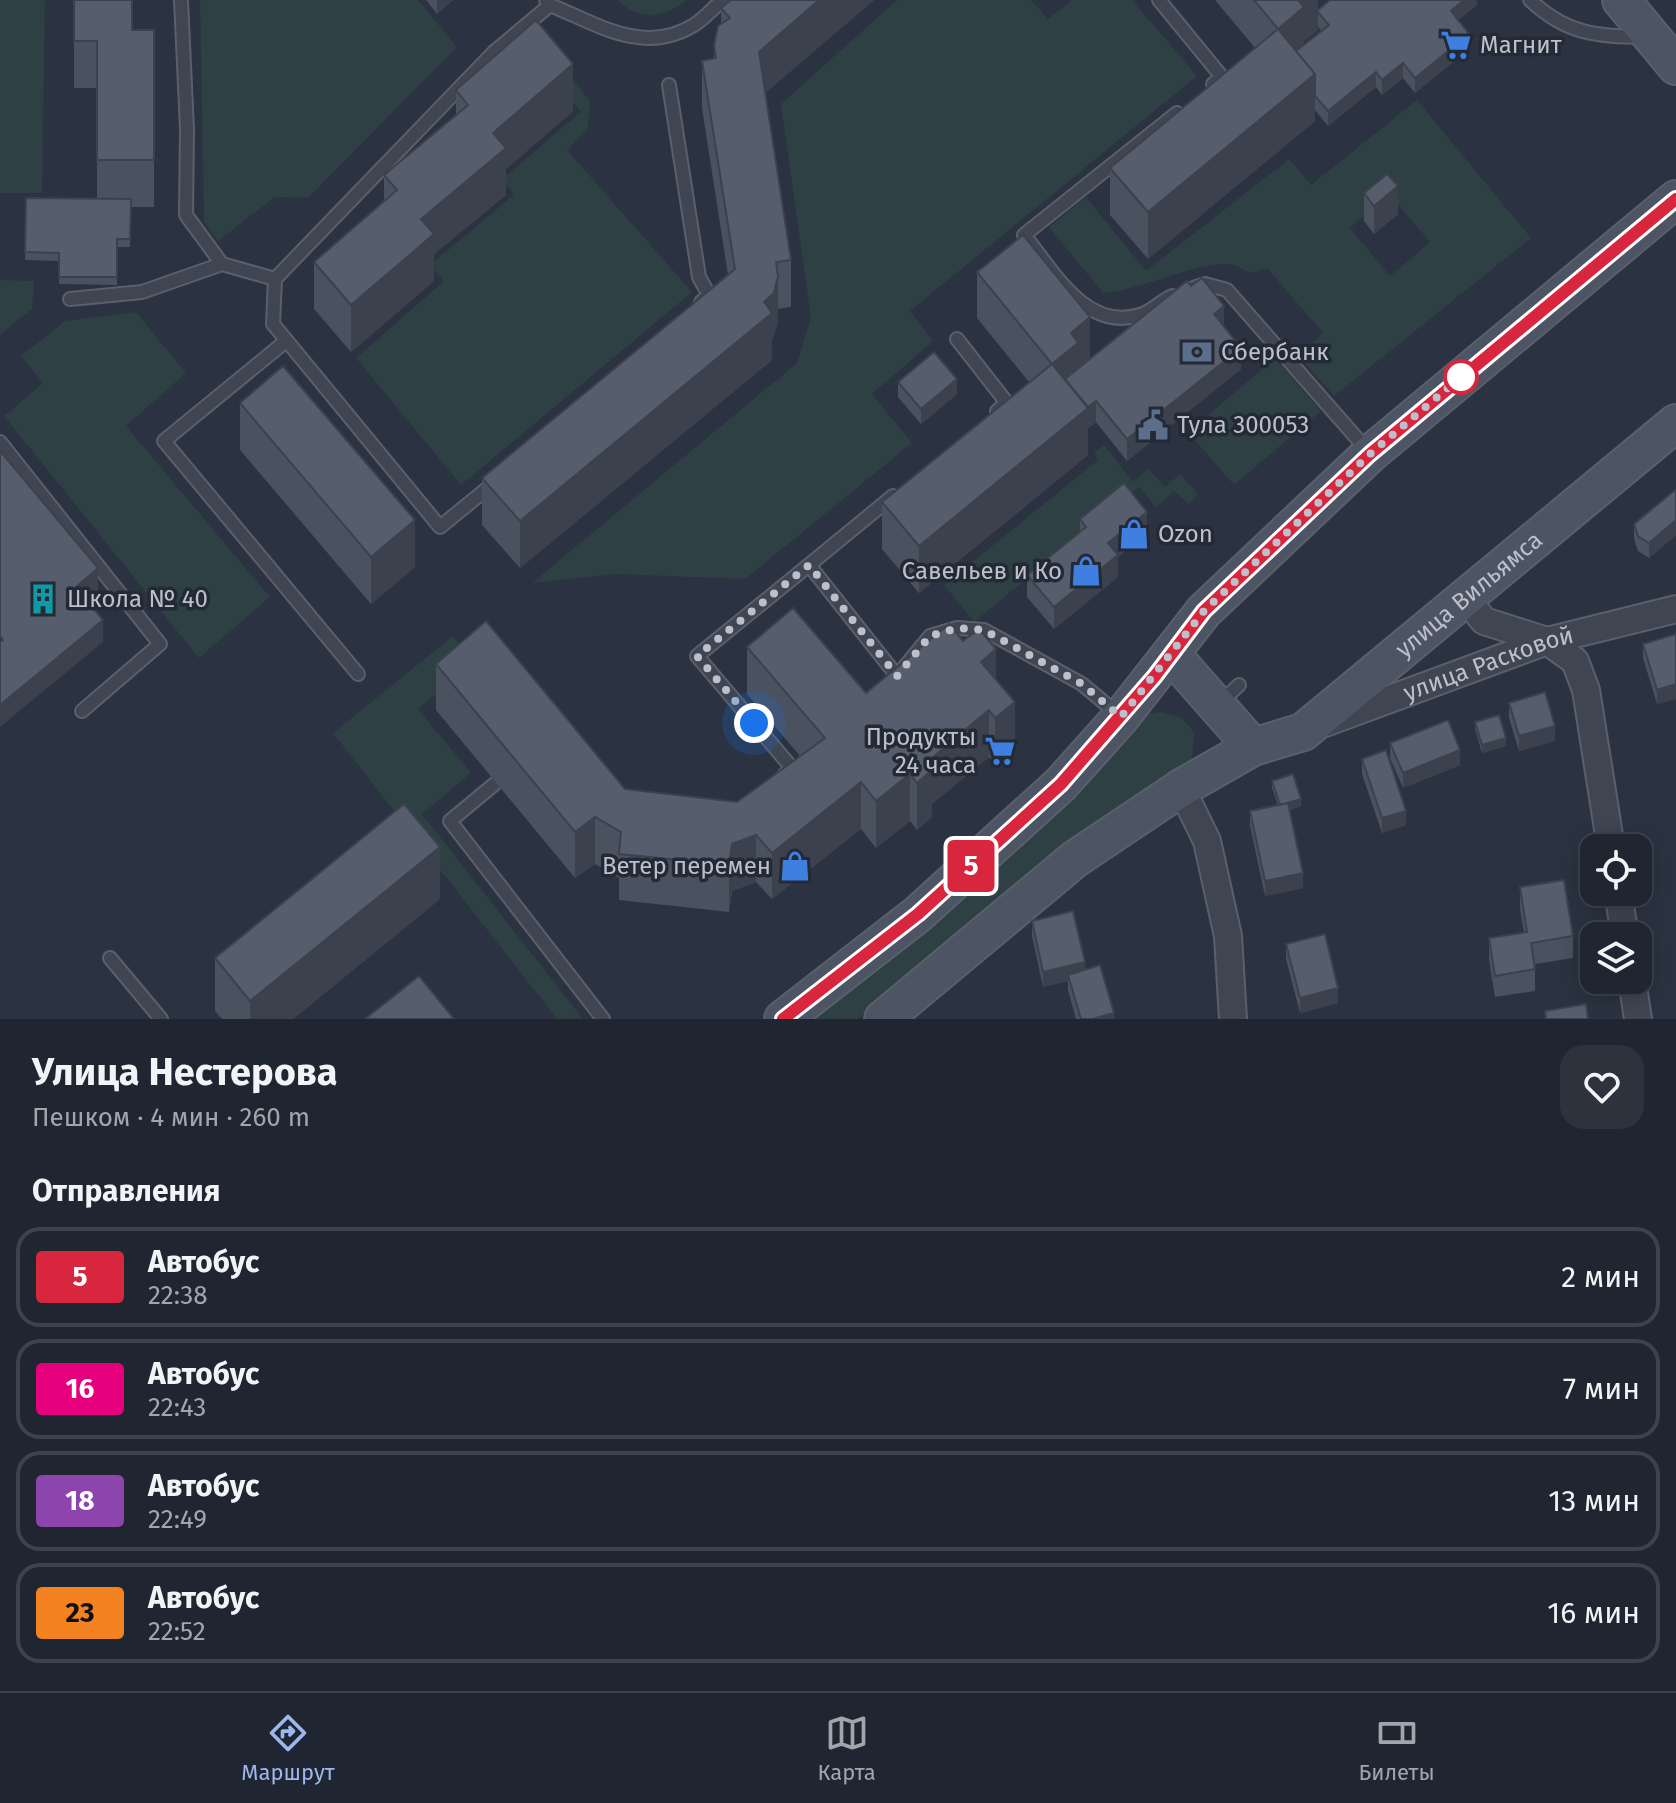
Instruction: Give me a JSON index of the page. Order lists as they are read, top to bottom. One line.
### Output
{"streets":{"street":["улица Вильямса","улица Расковой"]},"crossings":[["улица Вильямса","улица Расковой"]],"places":{"supermarket":["Магнит","Продукты 24 часа"],"bank":["Сбербанк"],"public building":["Тула 300053"],"shop":["Ozon","Савельев и Ко","Ветер перемен"],"building":["Школа № 40"]},"lines":["bus line 5"],"page":{"on_map":"5","heading":[["Улица Нестерова","Пешком · 4 мин · 260 m"],"Отправления"],"list":[{"mark":"5","name":"Автобус","note":"22:38","value":"2 мин"},{"mark":"16","name":"Автобус","note":"22:43","value":"7 мин"},{"mark":"18","name":"Автобус","note":"22:49","value":"13 мин"},{"mark":"23","name":"Автобус","note":"22:52","value":"16 мин"}],"tabs":["Маршрут","Карта","Билеты"]}}
